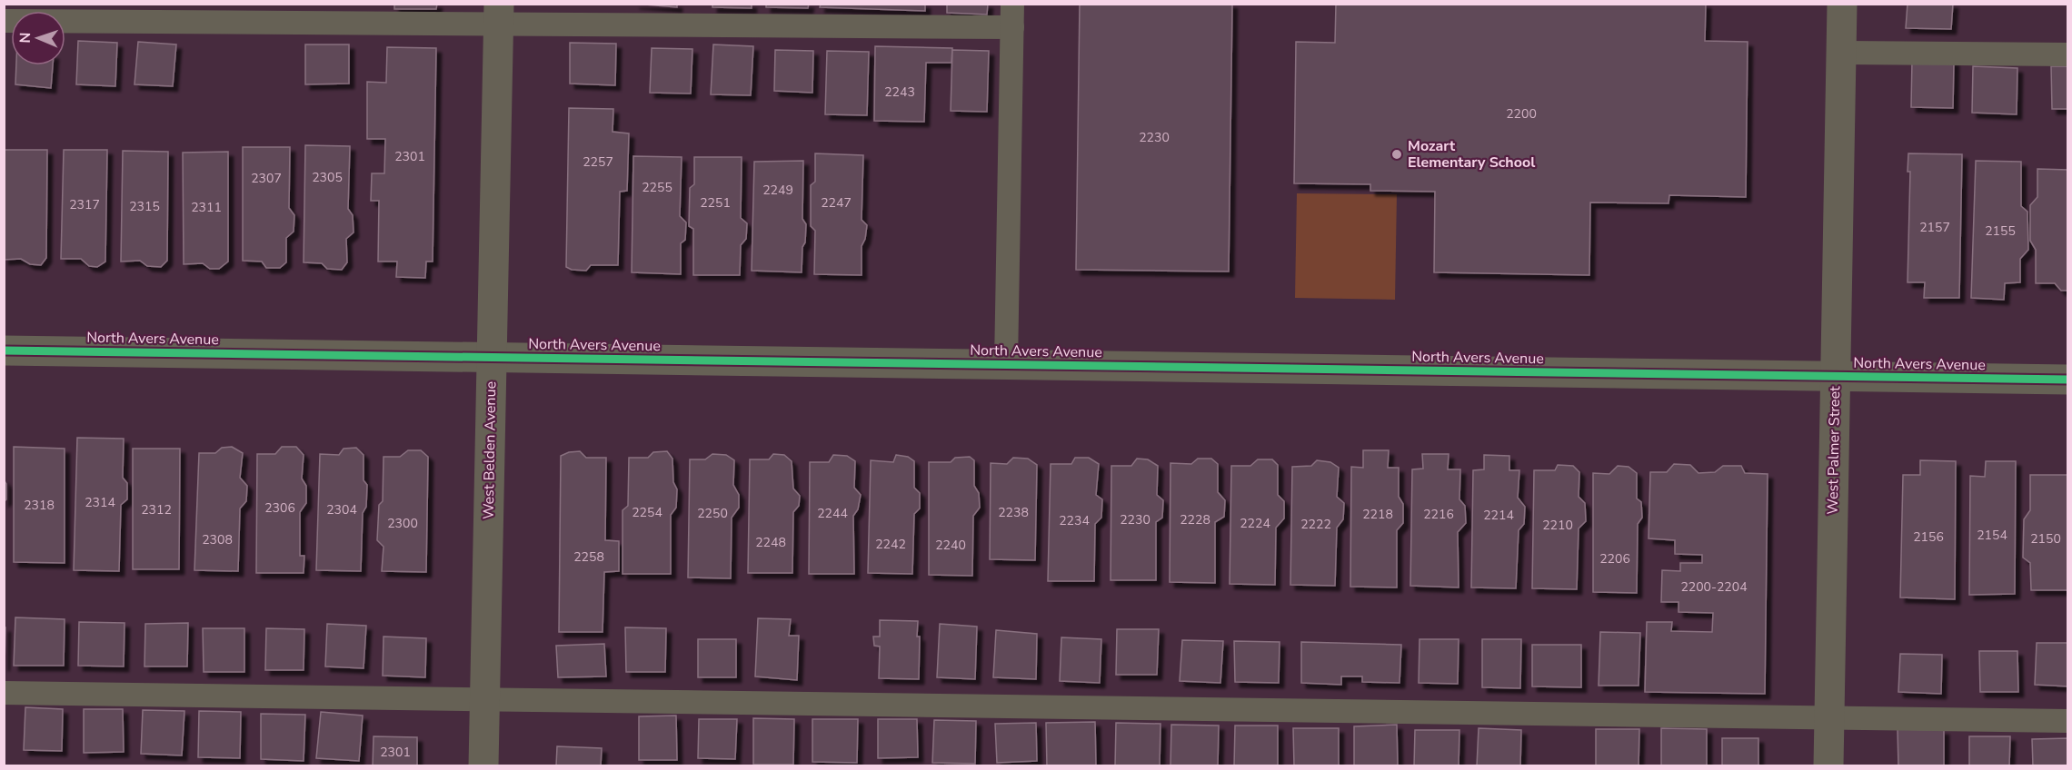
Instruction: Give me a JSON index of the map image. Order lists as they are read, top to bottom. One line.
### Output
{"streets":{"street":["North Avers Avenue","West Belden Avenue","West Palmer Street"]},"crossings":[["North Avers Avenue","West Belden Avenue"],["North Avers Avenue","West Palmer Street"]],"places":["Mozart Elementary School"],"house_numbers":["2243","2200","2230","2301","2257","2305","2307","2255","2249","2251","2247","2317","2315","2311","2157","2155","2314","2318","2306","2312","2304","2254","2238","2250","2244","2218","2216","2214","2230","2228","2234","2300","2224","2222","2210","2154","2156","2150","2308","2248","2242","2240","2258","2206","2200-2204","2301"],"north":"left"}
